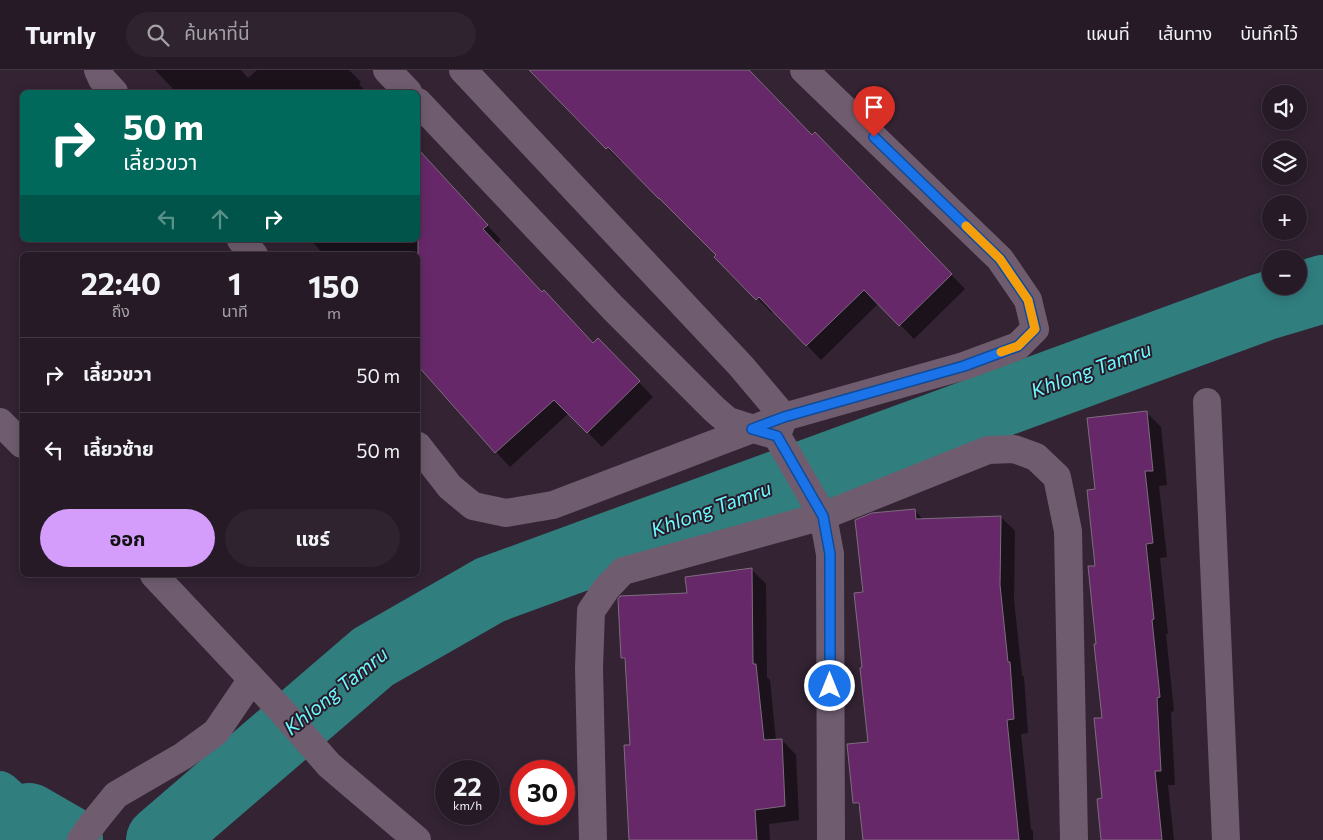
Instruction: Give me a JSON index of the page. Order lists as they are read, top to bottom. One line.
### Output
{"water":["Khlong Tamru"],"page":{"header":"Turnly","search":"ค้นหาที่นี่","nav":["แผนที่","เส้นทาง","บันทึกไว้"],"map_buttons":["+","−"],"turn":["50 m","เลี้ยวขวา"],"eta":["22:40","ถึง","1","นาที","150","m"],"list":[{"name":"เลี้ยวขวา","value":"50 m"},{"name":"เลี้ยวซ้าย","value":"50 m"}],"buttons":["ออก","แชร์"],"speed":"22 km/h","limit":"30"}}
